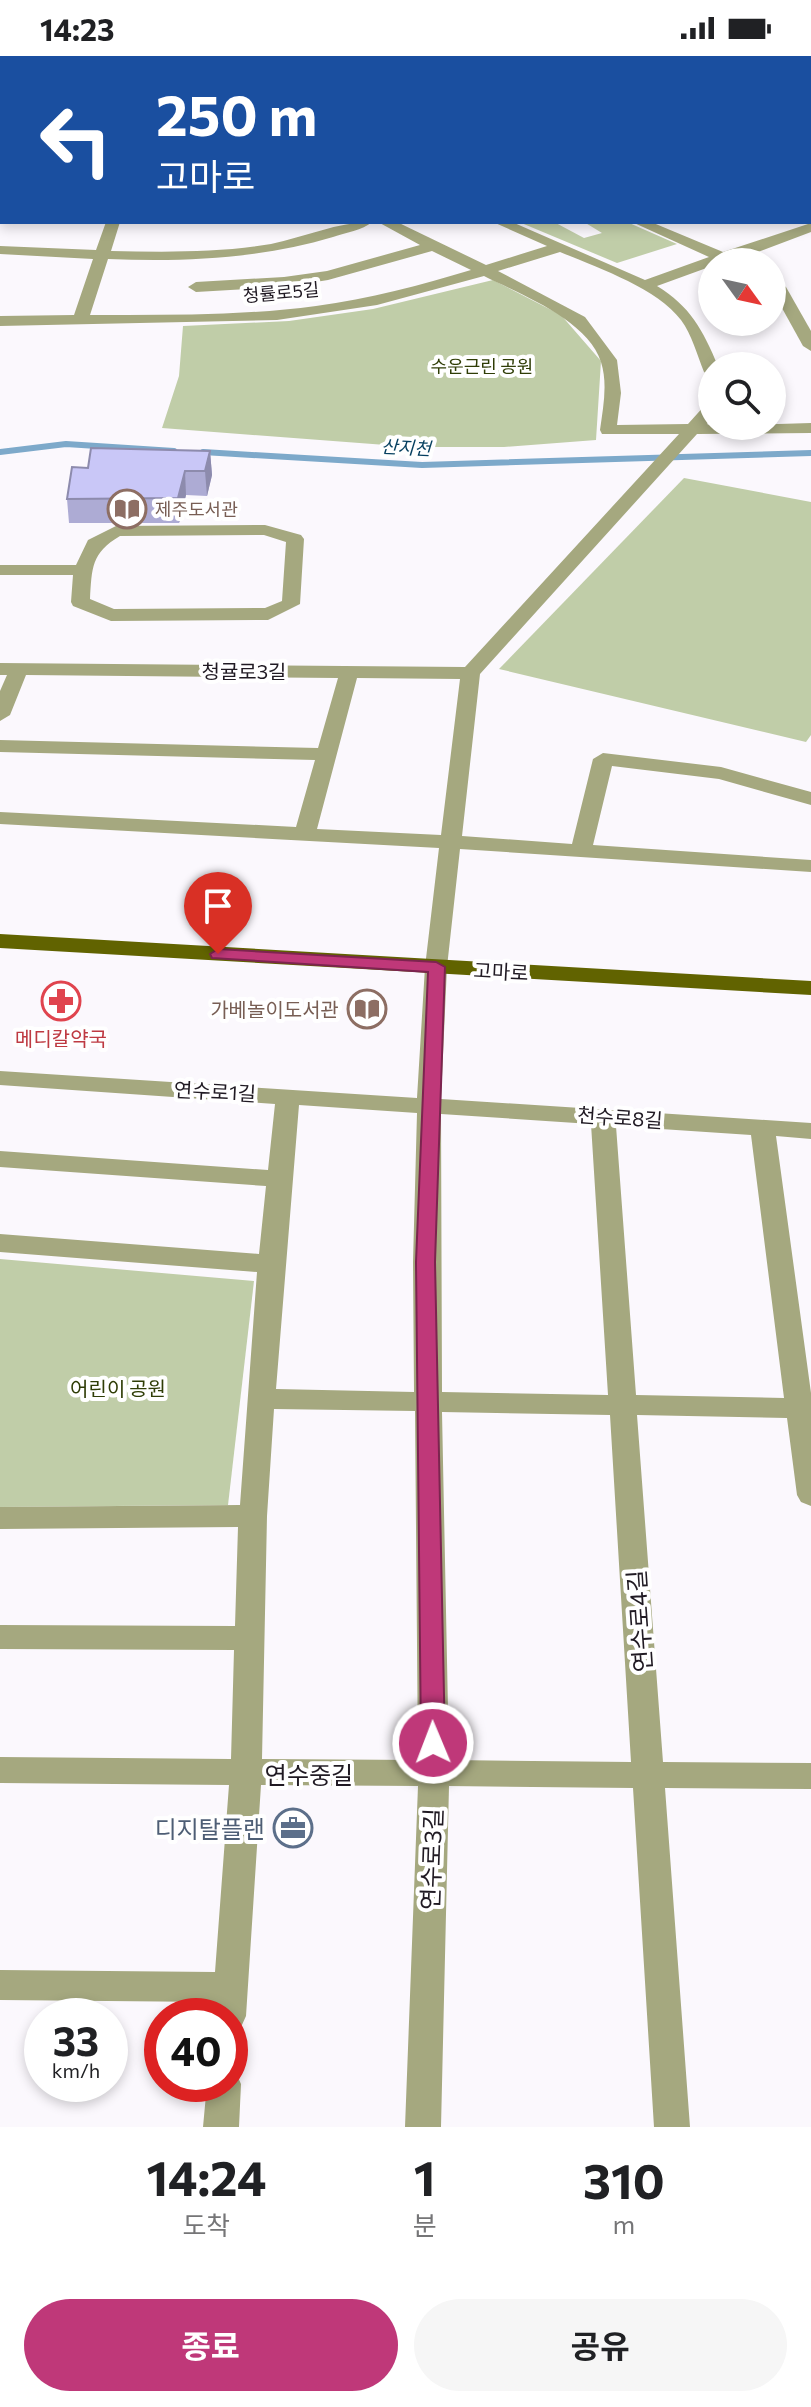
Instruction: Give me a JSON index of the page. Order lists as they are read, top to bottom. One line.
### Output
{"streets":{"main road":["고마로"],"street":["청률로5길","청귤로3길","연수로1길","천수로8길","연수로4길","연수중길","연수로3길"]},"crossings":[["고마로","연수로3길"],["연수로1길","천수로8길"],["연수로1길","연수로3길"],["천수로8길","연수로4길"],["천수로8길","연수로3길"],["연수로4길","연수중길"],["연수중길","연수로3길"]],"water":["산지천"],"parks":["수운근린 공원","어린이 공원"],"places":{"library":["제주도서관","가베놀이도서관"],"pharmacy":["메디칼약국"],"office":["디지탈플랜"]},"north":"bottom right","page":{"status":"14:23","turn":["250 m","고마로"],"speed":"33 km/h","limit":"40","eta":["14:24","도착","1","분","310","m"],"buttons":["종료","공유"]}}
